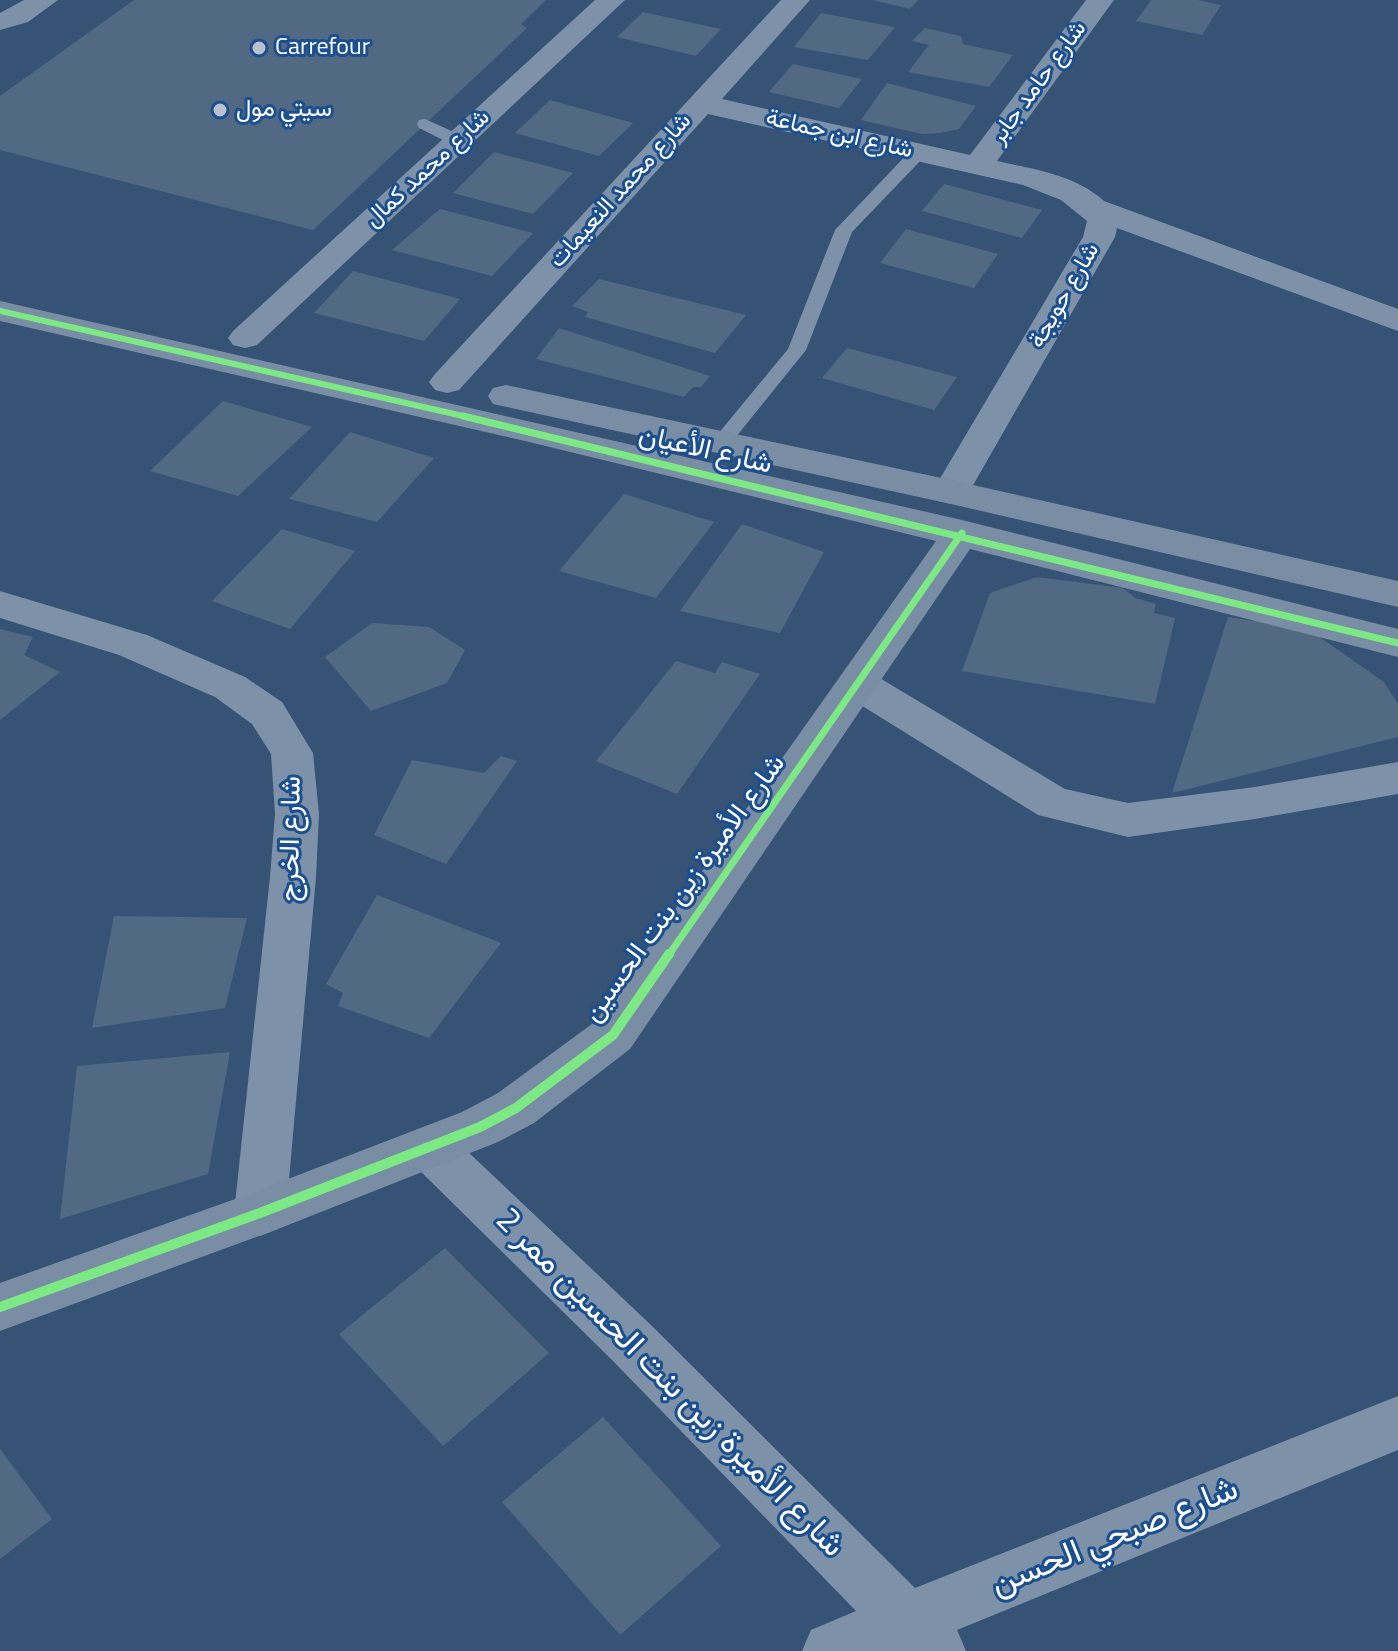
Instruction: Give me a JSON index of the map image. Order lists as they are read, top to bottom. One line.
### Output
{"streets":{"street":["شارع حامد جابر","شارع ابن جماعة","شارع محمد كمال","شارع محمد النعيمات","شارع حويجة","شارع الأعيان","شارع الخرج","شارع الأميرة زين بنت الحسين","شارع الأميرة زين بنت الحسين ممر 2","شارع صبحي الحسن"]},"crossings":[["شارع حامد جابر","شارع ابن جماعة"],["شارع حامد جابر","شارع حويجة"],["شارع ابن جماعة","شارع محمد النعيمات"],["شارع ابن جماعة","شارع حويجة"],["شارع محمد كمال","شارع الأعيان"],["شارع محمد النعيمات","شارع الأعيان"],["شارع حويجة","شارع الأعيان"],["شارع الأعيان","شارع الأميرة زين بنت الحسين"],["شارع الخرج","شارع الأميرة زين بنت الحسين"],["شارع الأميرة زين بنت الحسين","شارع الأميرة زين بنت الحسين ممر 2"],["شارع الأميرة زين بنت الحسين ممر 2","شارع صبحي الحسن"]],"places":["Carrefour","سيتي مول"]}
